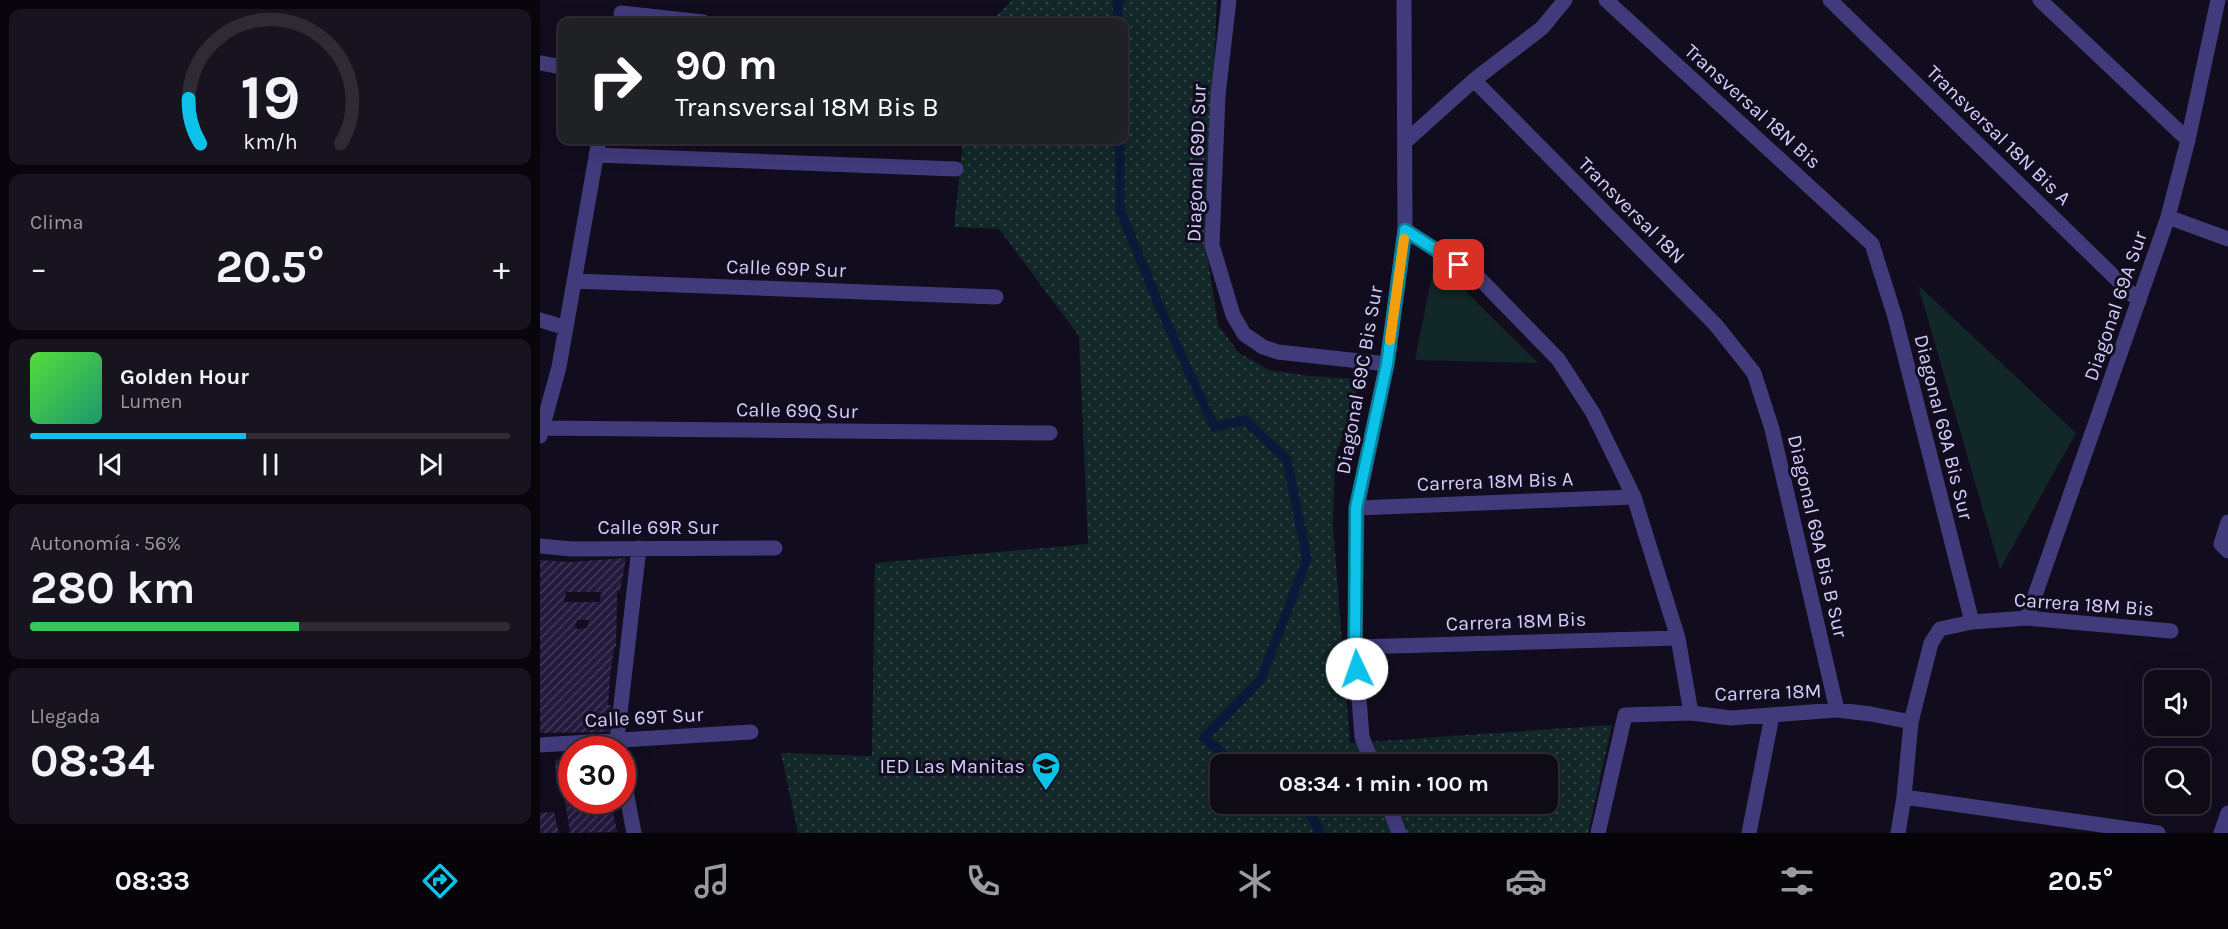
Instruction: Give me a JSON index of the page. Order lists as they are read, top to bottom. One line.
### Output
{"streets":{"street":["Transversal 18N Bis","Transversal 18N Bis A","Diagonal 69D Sur","Transversal 18N","Calle 69P Sur","Diagonal 69A Sur","Diagonal 69C Bis Sur","Calle 69Q Sur","Diagonal 69A Bis Sur","Carrera 18M Bis A","Calle 69R Sur","Diagonal 69A Bis B Sur","Carrera 18M Bis","Carrera 18M","Calle 69T Sur"]},"crossings":[["Transversal 18N Bis","Diagonal 69A Bis Sur"],["Transversal 18N Bis A","Diagonal 69A Sur"],["Diagonal 69D Sur","Diagonal 69C Bis Sur"],["Transversal 18N","Diagonal 69A Bis B Sur"],["Diagonal 69A Sur","Carrera 18M Bis"],["Diagonal 69C Bis Sur","Carrera 18M Bis A"],["Diagonal 69C Bis Sur","Carrera 18M Bis"],["Diagonal 69A Bis Sur","Carrera 18M Bis"],["Diagonal 69A Bis B Sur","Carrera 18M"],["Carrera 18M Bis","Carrera 18M"]],"places":{"school or university":["IED Las Manitas"]},"page":{"turn":["90 m","Transversal 18M Bis B"],"tile":["Clima",["Autonomía · 56%","280 km"],["Llegada","08:34"]],"heat":["−","20.5°","+"],"song":["Golden Hour","Lumen"],"limit":"30","trip":"08:34 · 1 min · 100 m","tabs":["08:33","20.5°"],"gauge":["19","km/h"]}}
